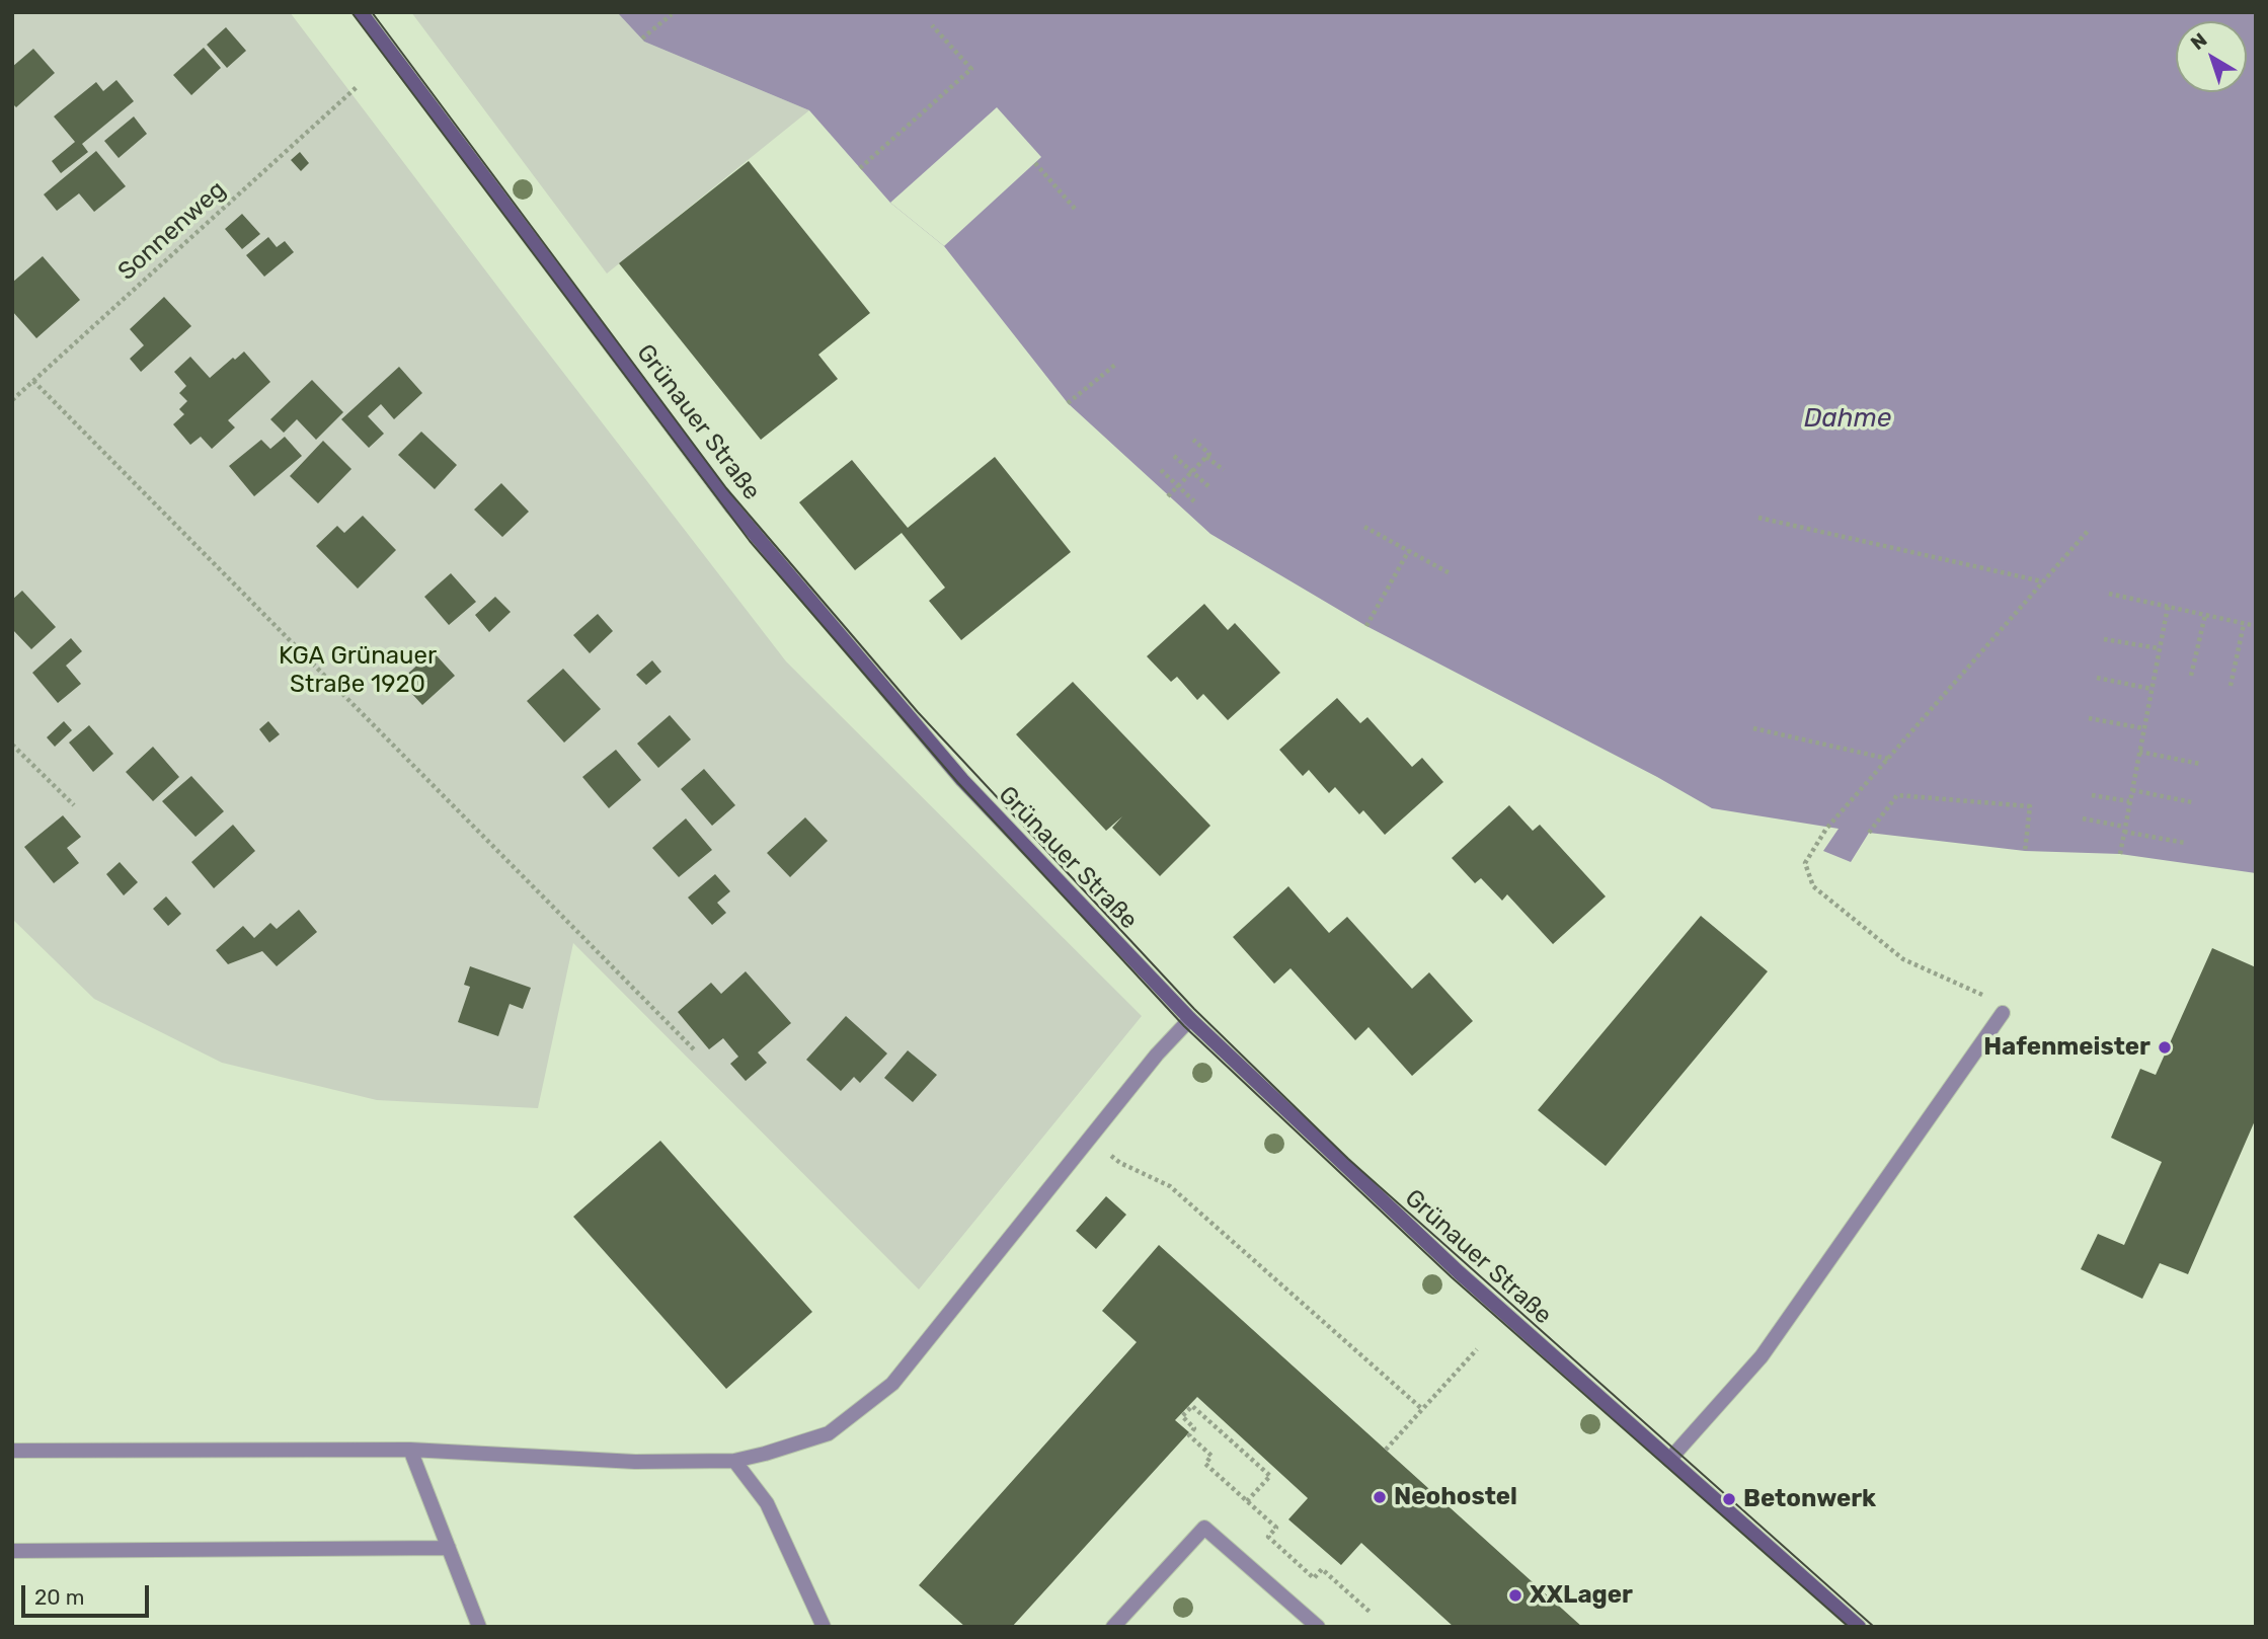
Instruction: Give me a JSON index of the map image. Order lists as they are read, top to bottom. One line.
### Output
{"streets":{"main road":["Grünauer Straße"],"path":["Sonnenweg"]},"water":["Dahme"],"parks":["KGA Grünauer Straße 1920"],"places":["Hafenmeister","Neohostel","Betonwerk","XXLager"],"scale_bar":"20 m","north":"top left"}
